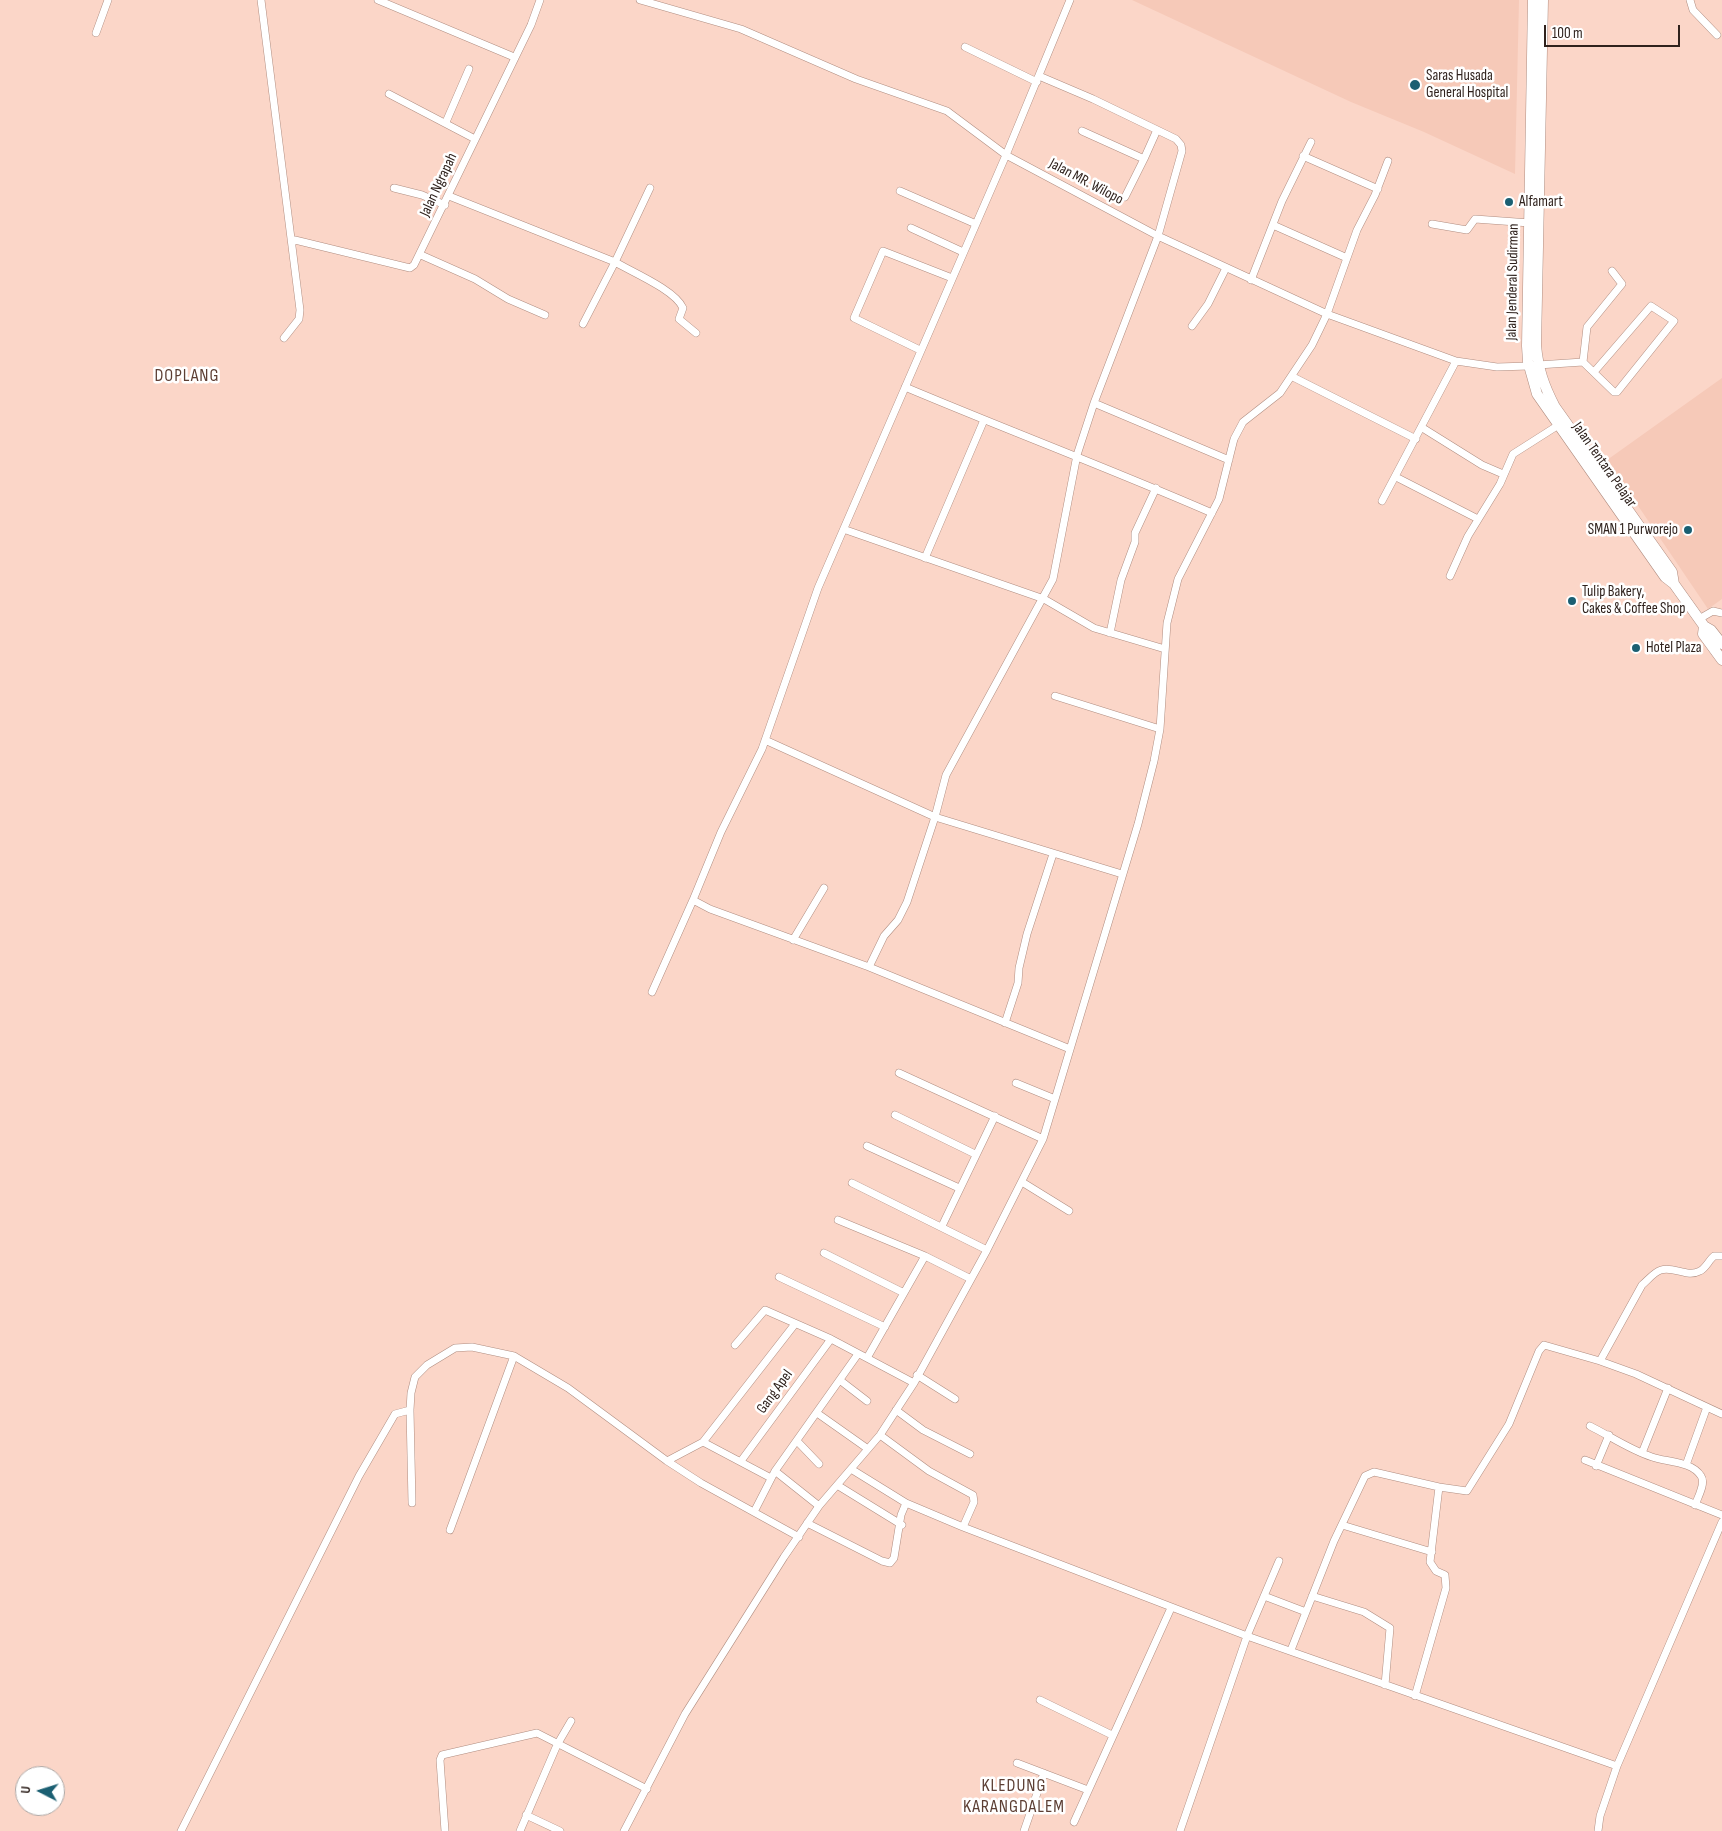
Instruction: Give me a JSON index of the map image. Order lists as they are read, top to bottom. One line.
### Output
{"streets":{"main road":["Jalan Jenderal Sudirman","Jalan Tentara Pelajar"],"street":["Jalan MR. Wilopo","Jalan Ngrapah","Gang Apel"]},"crossings":[["Jalan MR. Wilopo","Jalan Jenderal Sudirman"],["Jalan Jenderal Sudirman","Jalan Tentara Pelajar"]],"districts":["DOPLANG","KLEDUNG KARANGDALEM"],"places":["Saras Husada General Hospital","Alfamart","SMAN 1 Purworejo","Tulip Bakery, Cakes & Coffee Shop","Hotel Plaza"],"scale_bar":"100 m","north":"left"}
